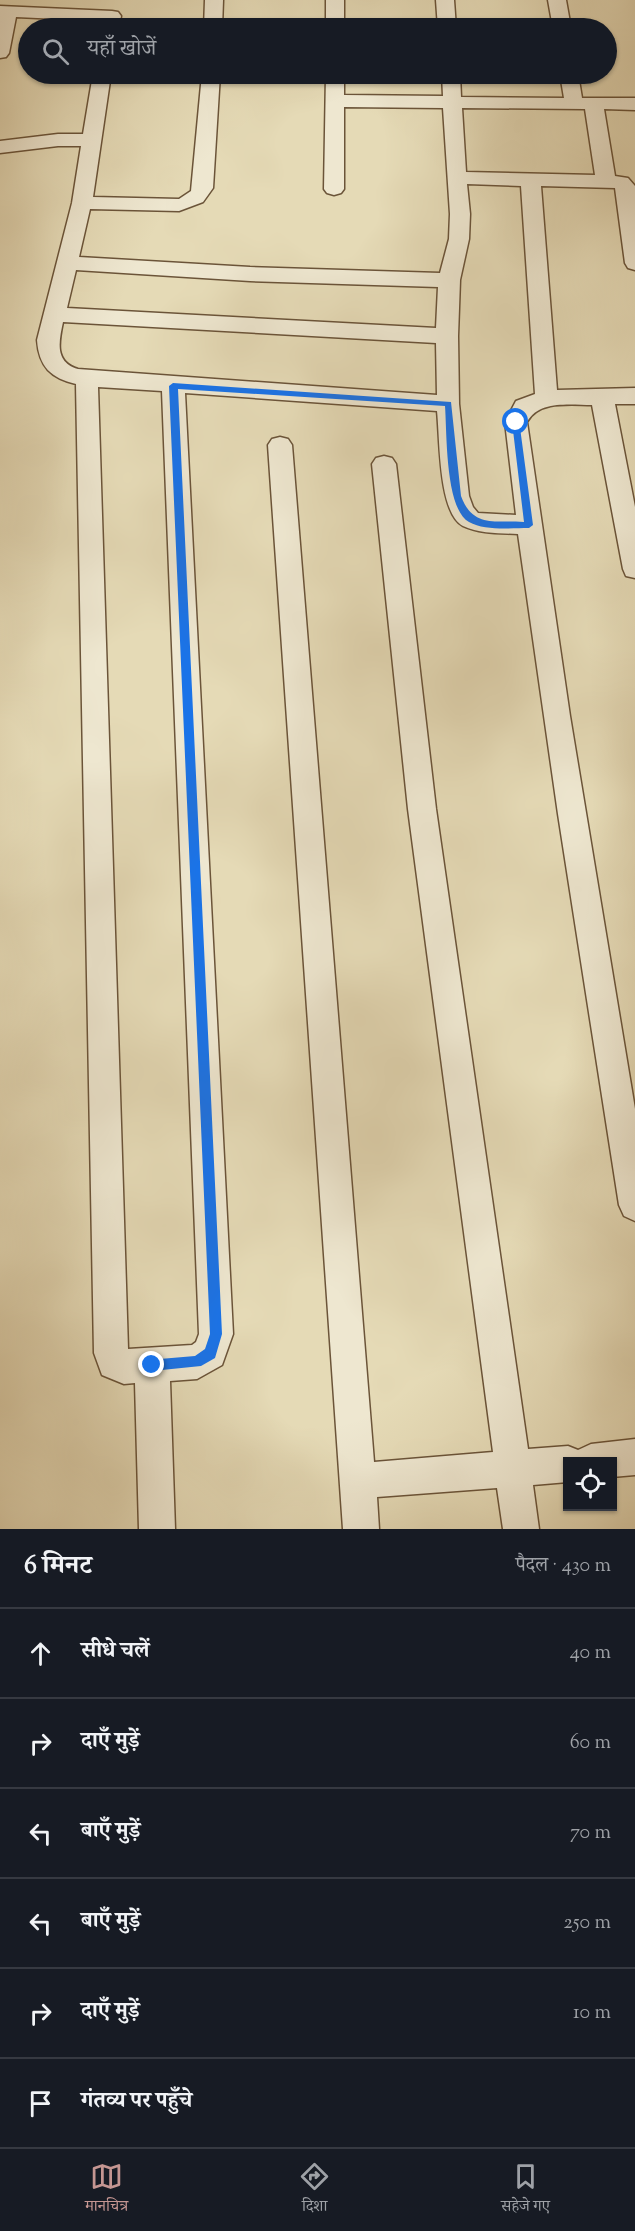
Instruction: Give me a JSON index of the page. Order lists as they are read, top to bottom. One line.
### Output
{"page":{"search":"यहाँ खोजें","heading":["6 मिनट","पैदल · 430 m"],"list":[["सीधे चलें","40 m"],["दाएँ मुड़ें","60 m"],["बाएँ मुड़ें","70 m"],["बाएँ मुड़ें","250 m"],["दाएँ मुड़ें","10 m"],"गंतव्य पर पहुँचे"],"nav":["मानचित्र","दिशा","सहेजे गए"]}}
